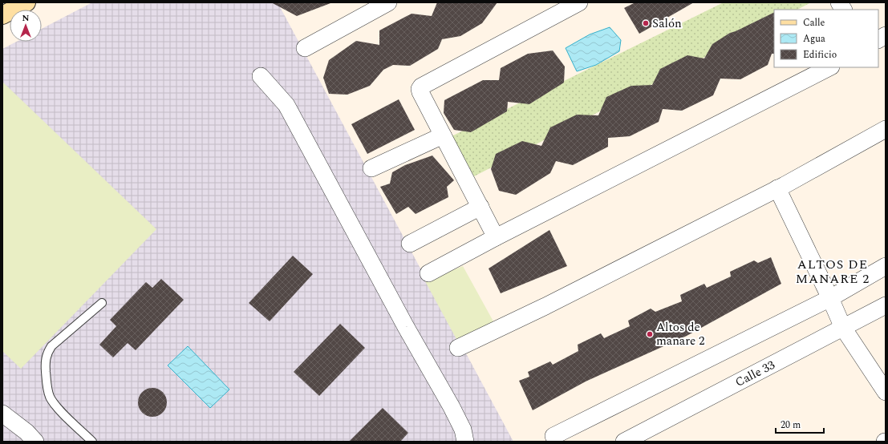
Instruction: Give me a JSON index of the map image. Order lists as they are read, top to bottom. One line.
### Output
{"streets":{"street":["Calle 33"]},"districts":["ALTOS DE MANARE 2"],"places":["Salón","Altos de manare 2"],"legend":["Calle","Agua","Edificio"],"scale_bar":"20 m","north":"top"}
